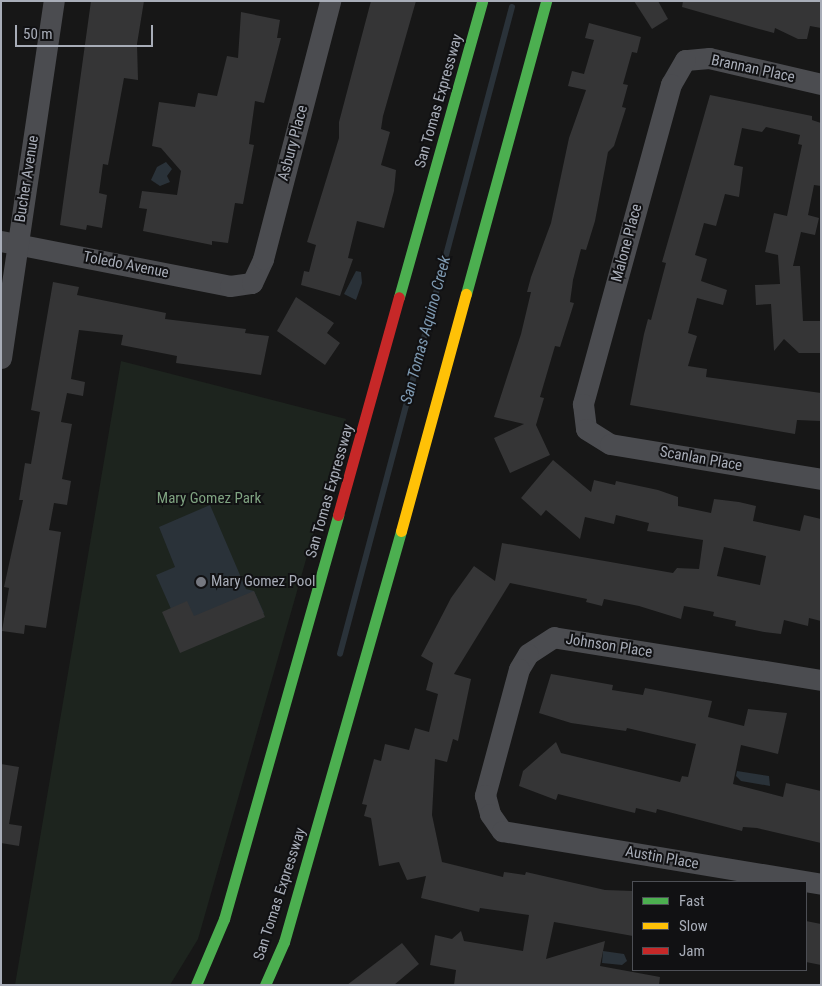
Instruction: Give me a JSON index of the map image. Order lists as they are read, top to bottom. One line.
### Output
{"streets":{"highway":["San Tomas Expressway"],"street":["Brannan Place","Asbury Place","Bucher Avenue","Malone Place","Toledo Avenue","Scanlan Place","Johnson Place","Austin Place"]},"crossings":[["Brannan Place","Malone Place"],["Asbury Place","Toledo Avenue"],["Bucher Avenue","Toledo Avenue"],["Malone Place","Scanlan Place"],["Johnson Place","Austin Place"]],"water":["San Tomas Aquino Creek"],"parks":["Mary Gomez Park"],"places":["Mary Gomez Pool"],"legend":["Fast","Slow","Jam"],"scale_bar":"50 m"}
